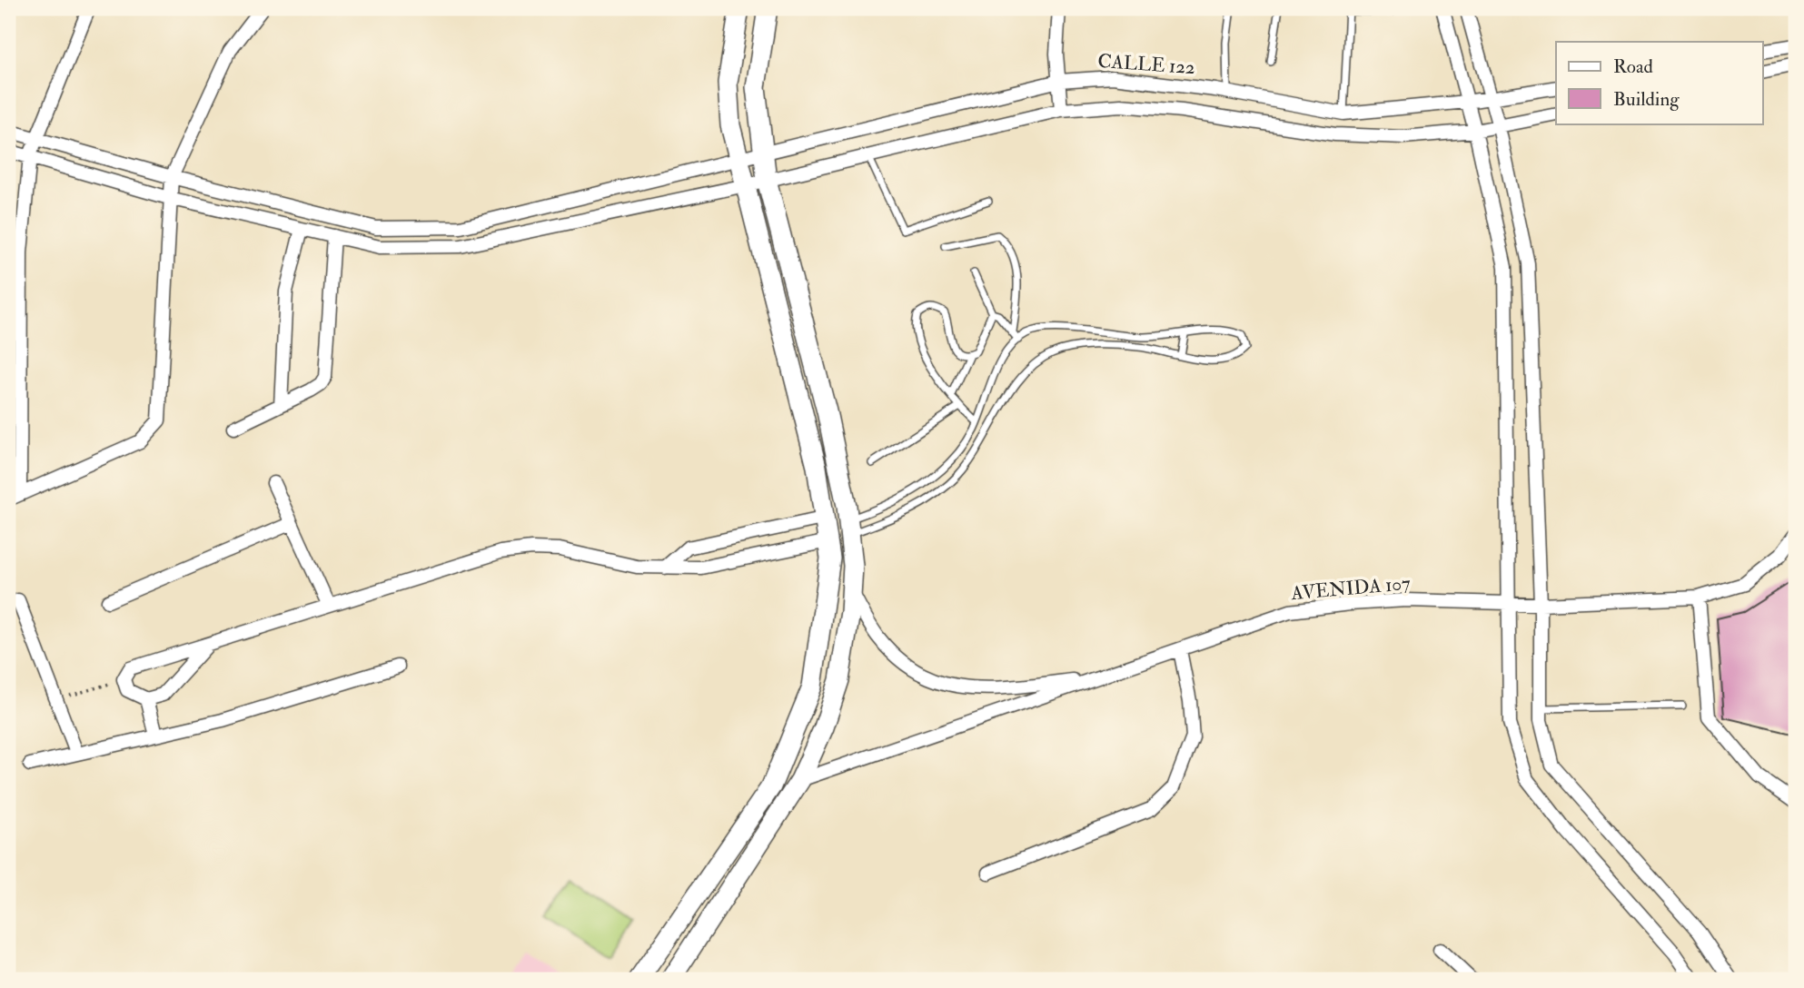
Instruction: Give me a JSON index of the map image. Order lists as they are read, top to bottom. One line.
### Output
{"streets":{"street":["CALLE 122","AVENIDA 107"]},"legend":["Road","Building"]}
